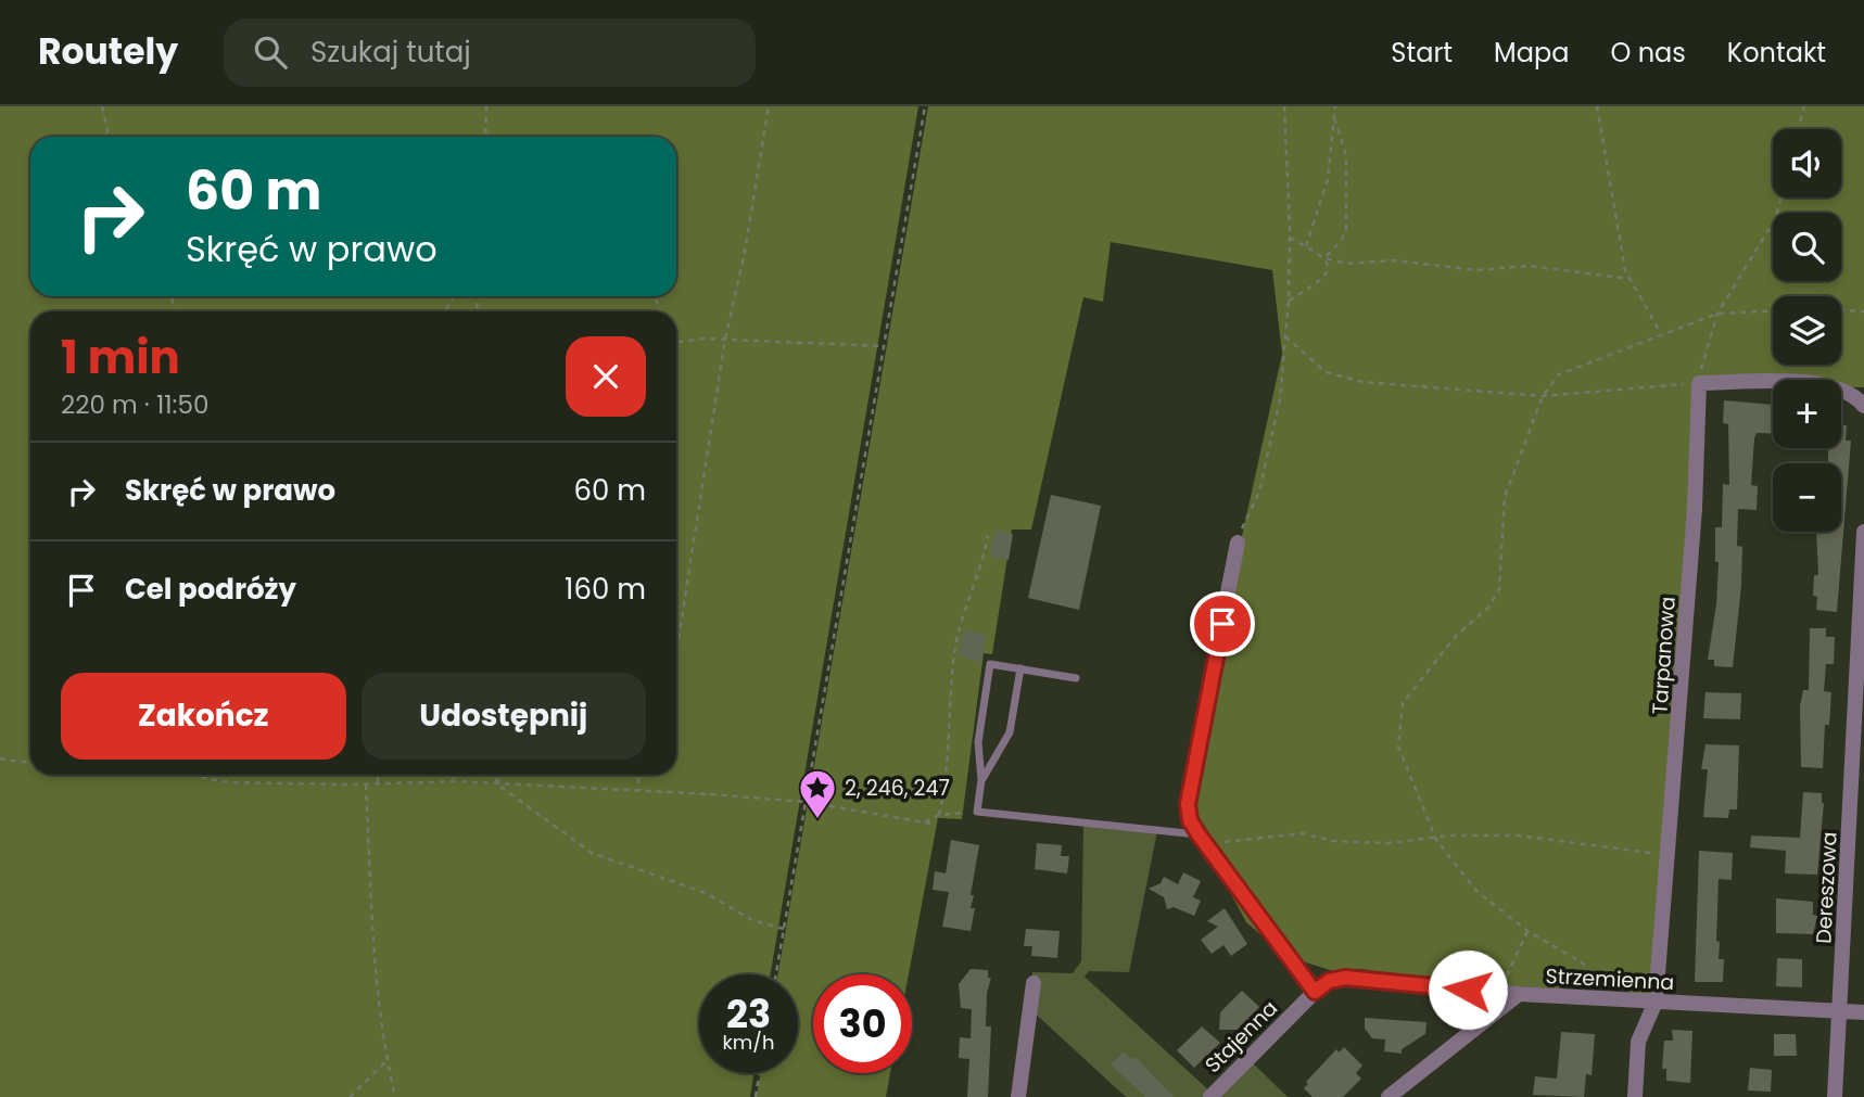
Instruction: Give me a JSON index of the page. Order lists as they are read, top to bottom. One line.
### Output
{"streets":{"street":["Tarpanowa","Dereszowa","Strzemienna","Stajenna"]},"crossings":[["Tarpanowa","Strzemienna"],["Dereszowa","Strzemienna"],["Strzemienna","Stajenna"]],"places":{"place":["2, 246, 247"]},"page":{"header":"Routely","search":"Szukaj tutaj","nav":["Start","Mapa","O nas","Kontakt"],"map_buttons":["+","−"],"turn":["60 m","Skręć w prawo"],"heading":["1 min","220 m · 11:50"],"list":[{"name":"Skręć w prawo","value":"60 m"},{"name":"Cel podróży","value":"160 m"}],"buttons":["Zakończ","Udostępnij"],"speed":"23 km/h","limit":"30"}}
